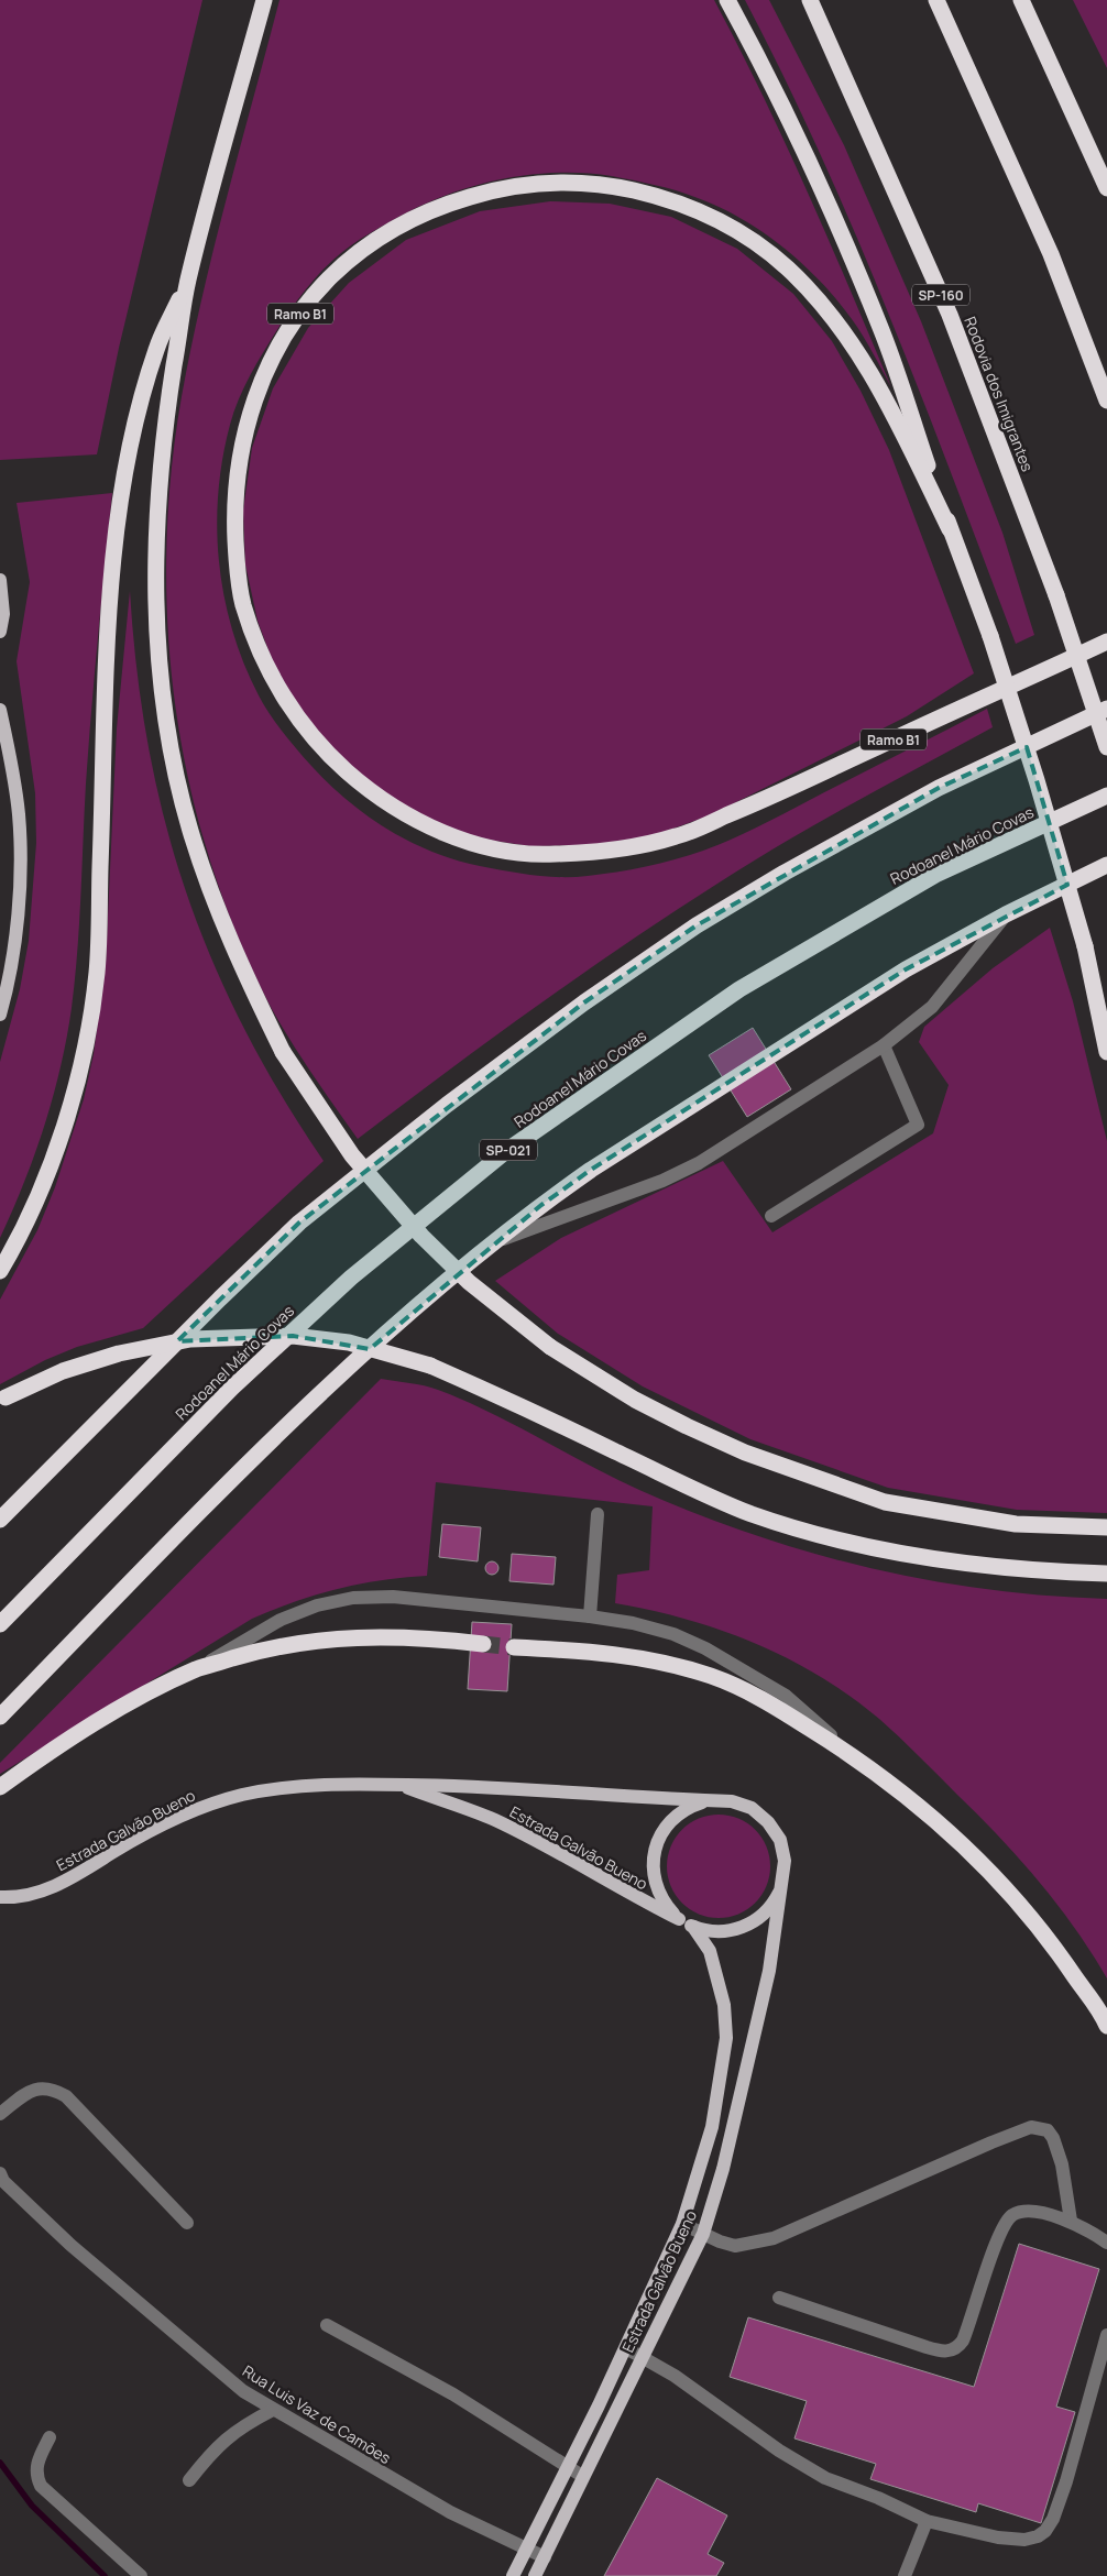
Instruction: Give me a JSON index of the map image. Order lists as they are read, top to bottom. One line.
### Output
{"streets":{"highway":["SP-160","Ramo B1","Rodovia dos Imigrantes","Rodoanel Mário Covas","SP-021"],"main road":["Estrada Galvão Bueno"],"street":["Rua Luis Vaz de Camões"]},"crossings":[["Estrada Galvão Bueno","Rua Luis Vaz de Camões"]]}
